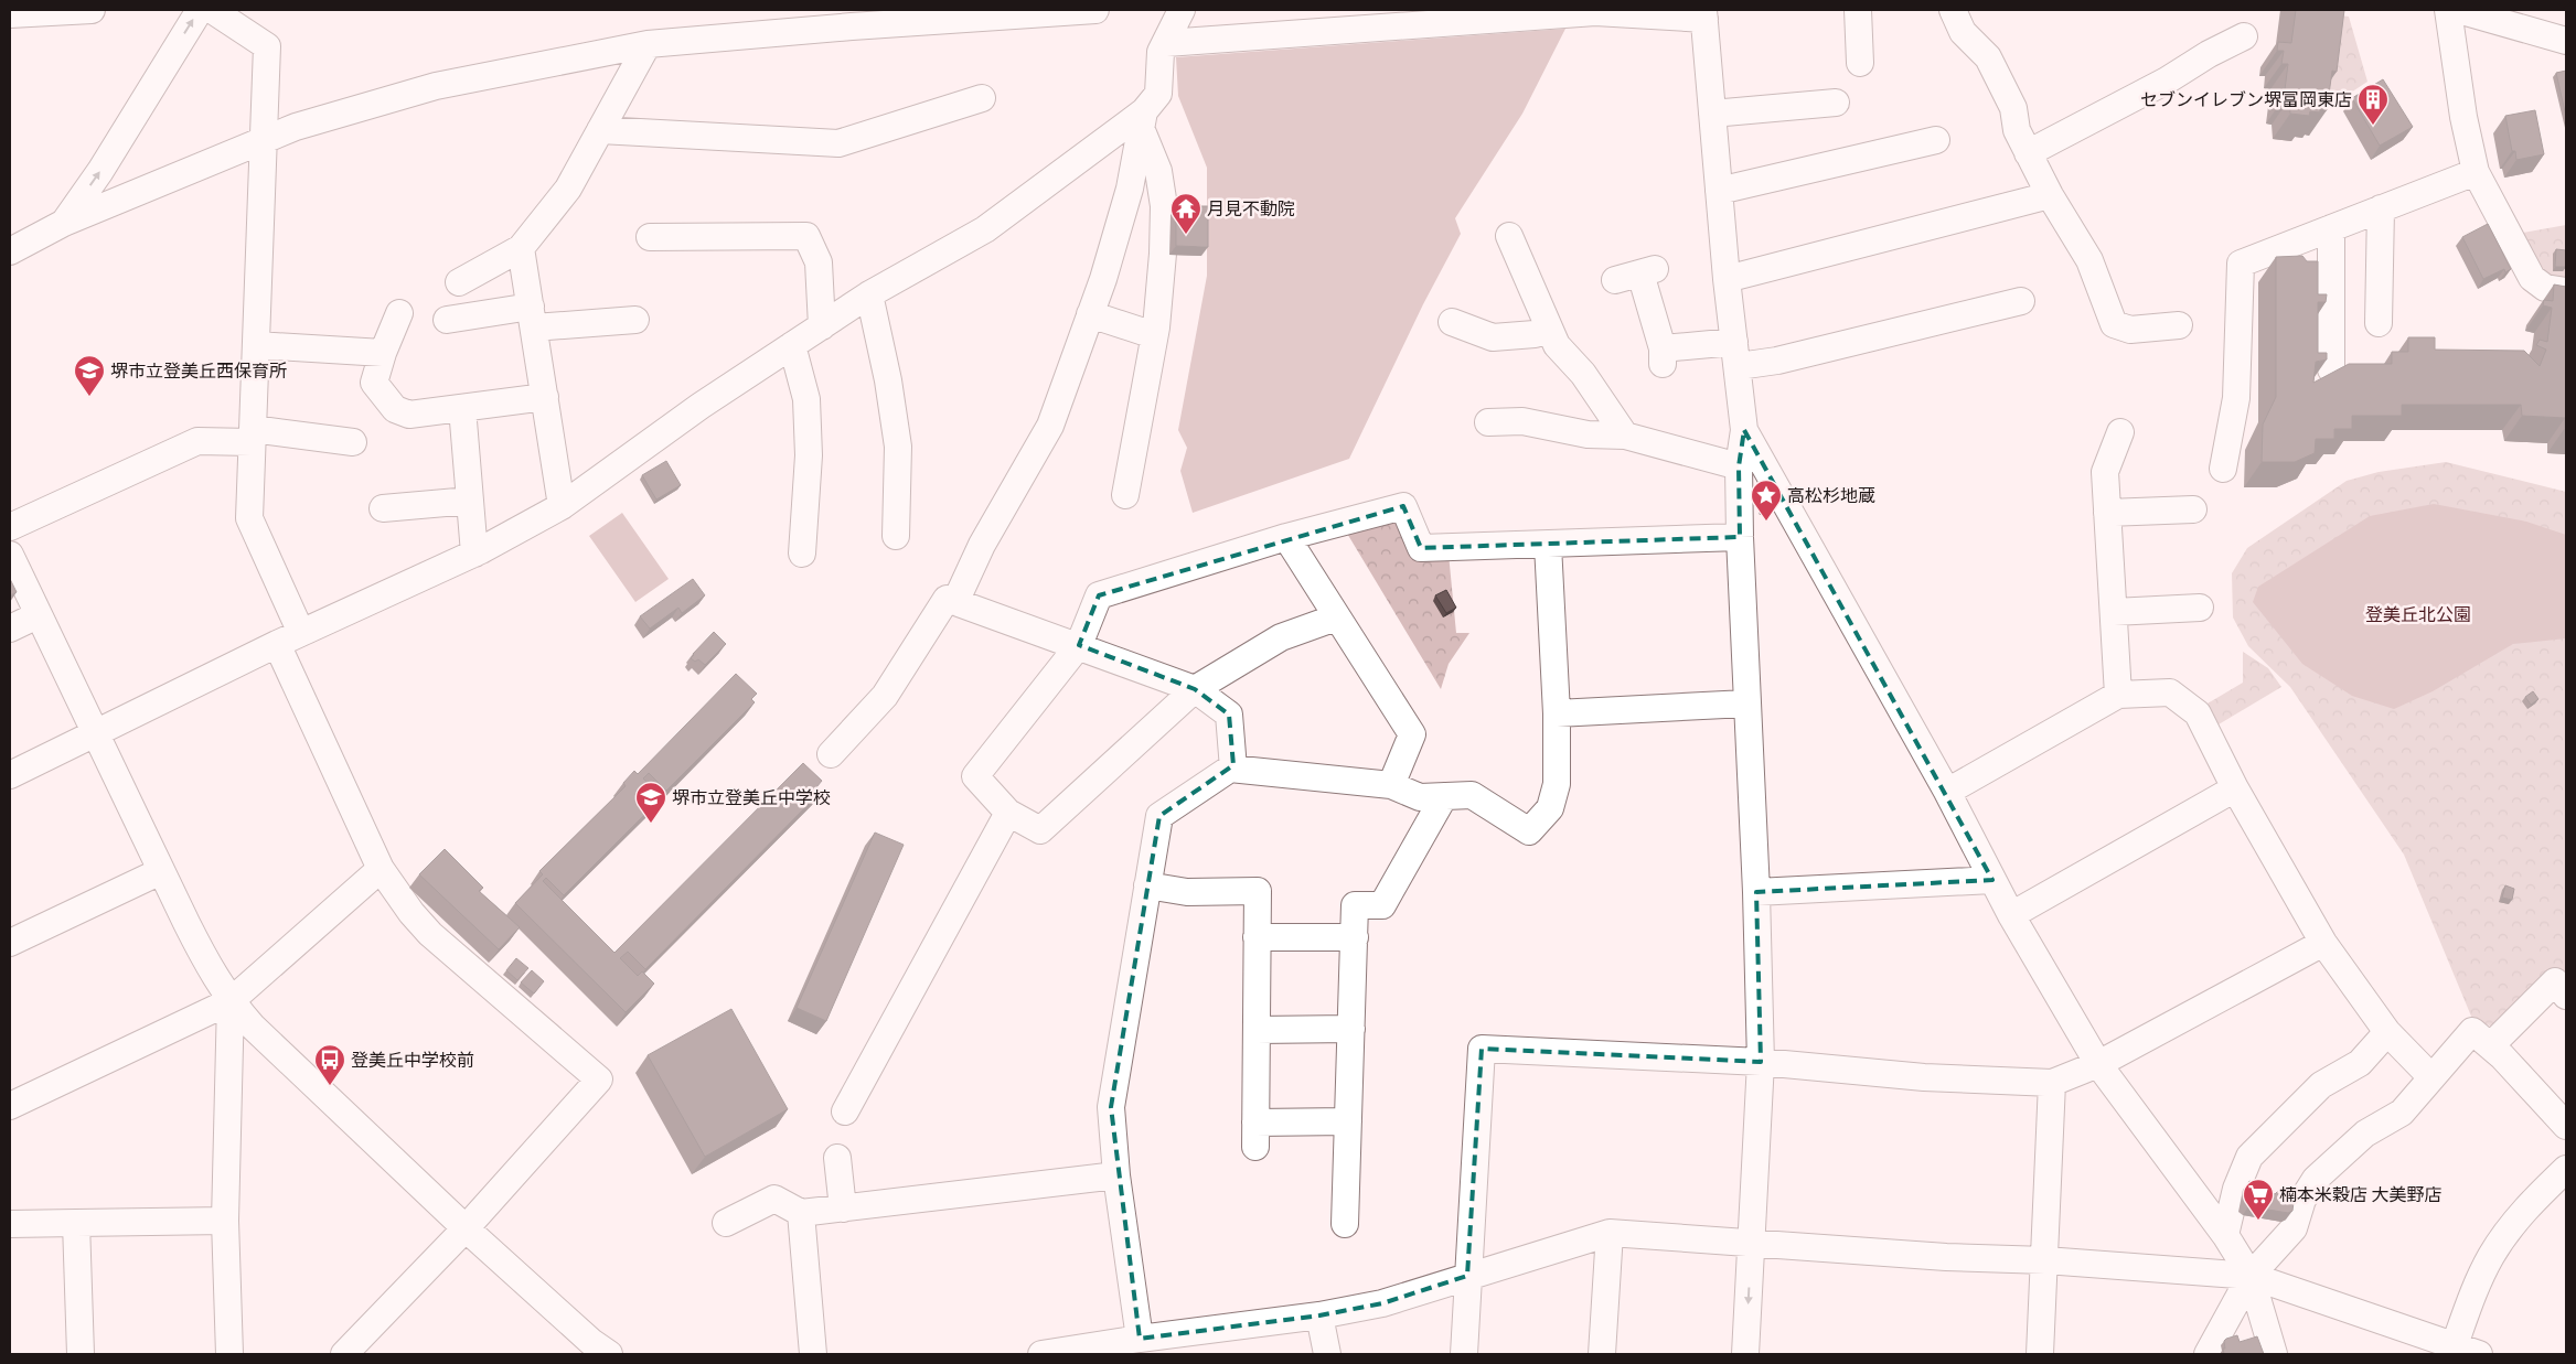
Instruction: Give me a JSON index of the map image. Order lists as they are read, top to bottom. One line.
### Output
{"parks":["登美丘北公園"],"places":{"building":["セブンイレブン堺富岡東店"],"temple":["月見不動院"],"school or university":["堺市立登美丘西保育所","堺市立登美丘中学校"],"place":["高松杉地蔵"],"bus stop":["登美丘中学校前"],"supermarket":["楠本米穀店 大美野店"]}}
